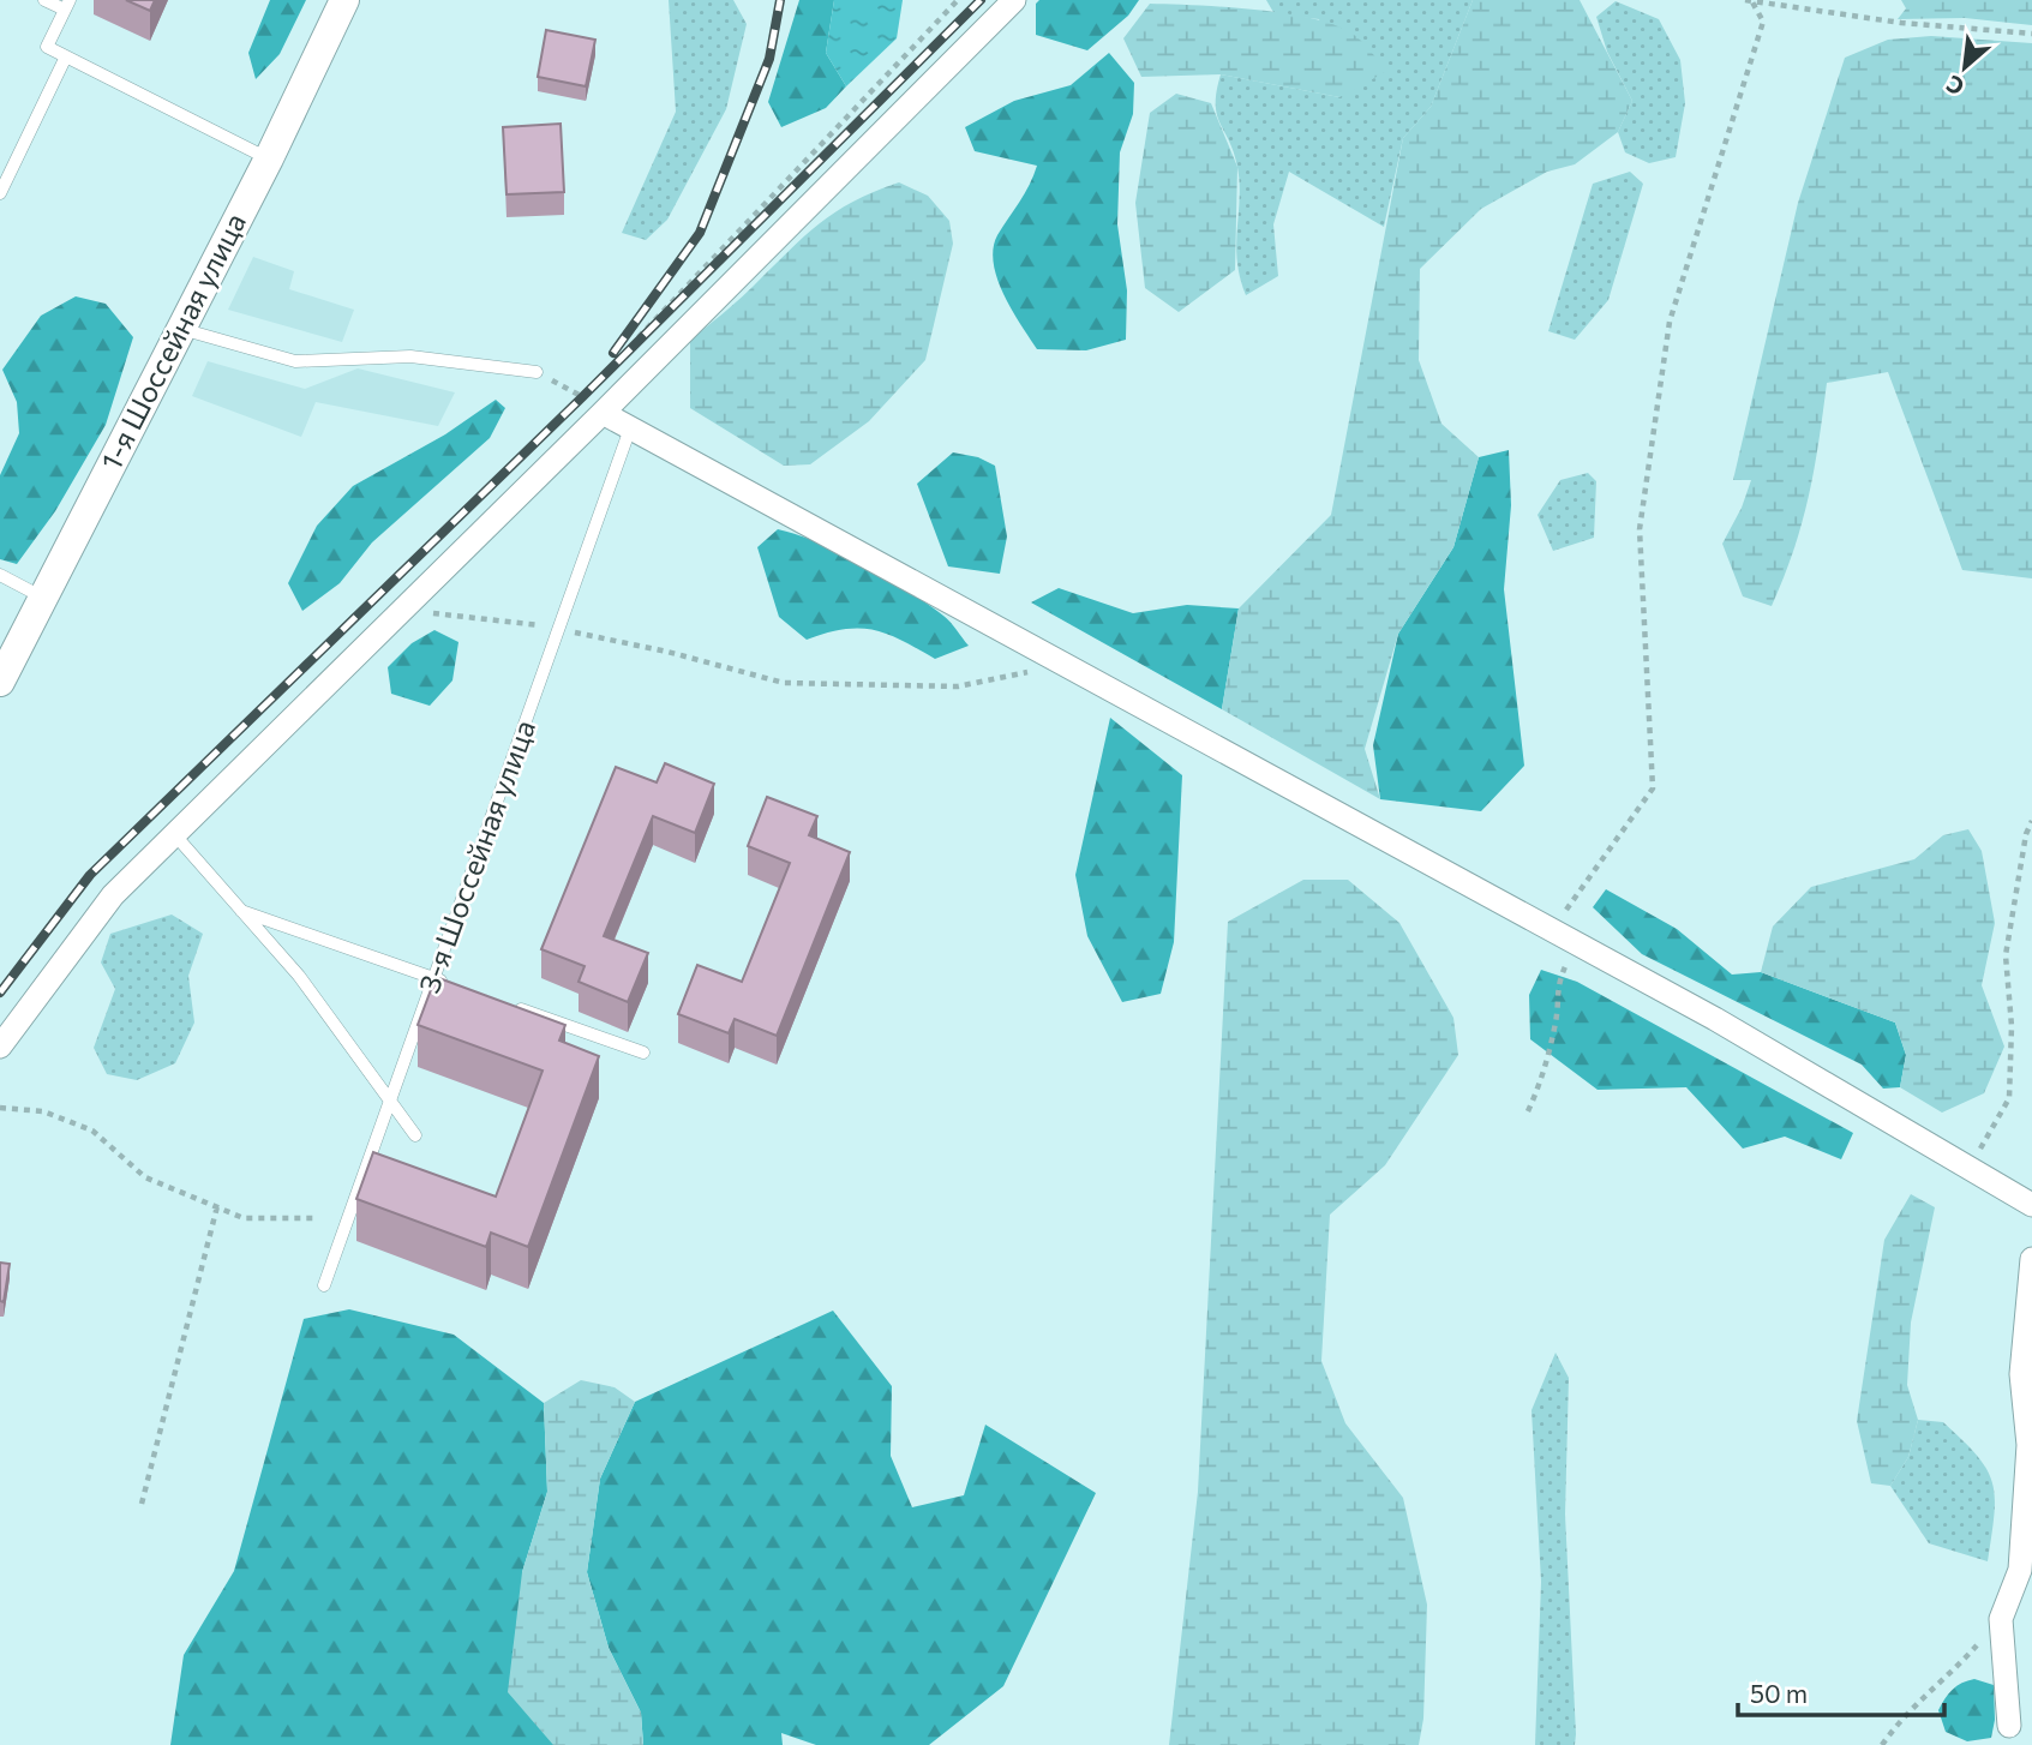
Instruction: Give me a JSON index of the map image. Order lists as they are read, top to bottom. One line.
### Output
{"streets":{"street":["1-я Шоссейная улица"],"lane":["3-я Шоссейная улица"]},"scale_bar":"50 m","north":"bottom left"}
